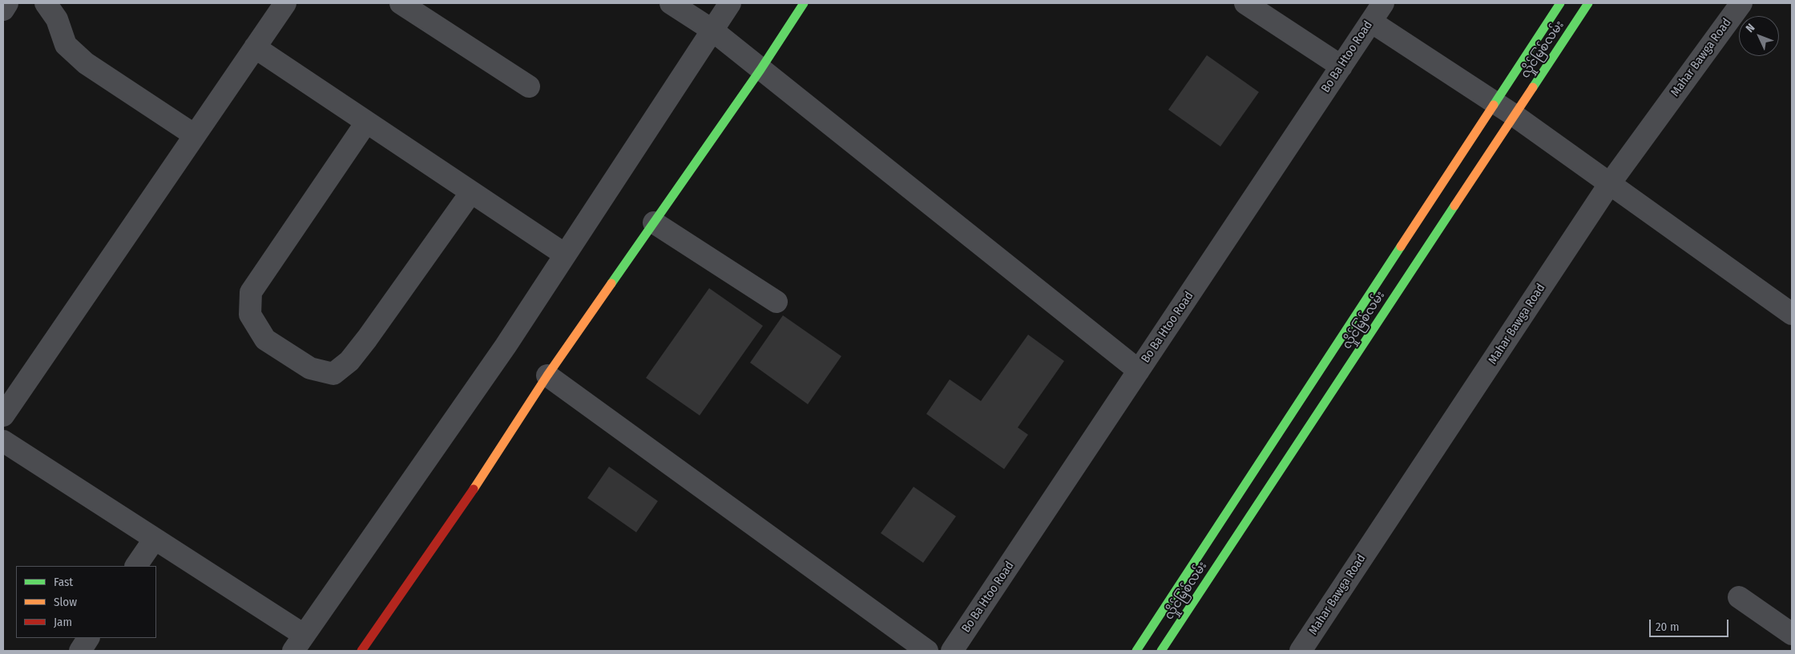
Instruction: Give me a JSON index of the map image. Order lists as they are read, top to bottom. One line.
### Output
{"streets":{"main road":["လှိုင်မြစ်လမ်း"],"street":["Bo Ba Htoo Road","Mahar Bawga Road"]},"legend":["Fast","Slow","Jam"],"scale_bar":"20 m","north":"top left"}
